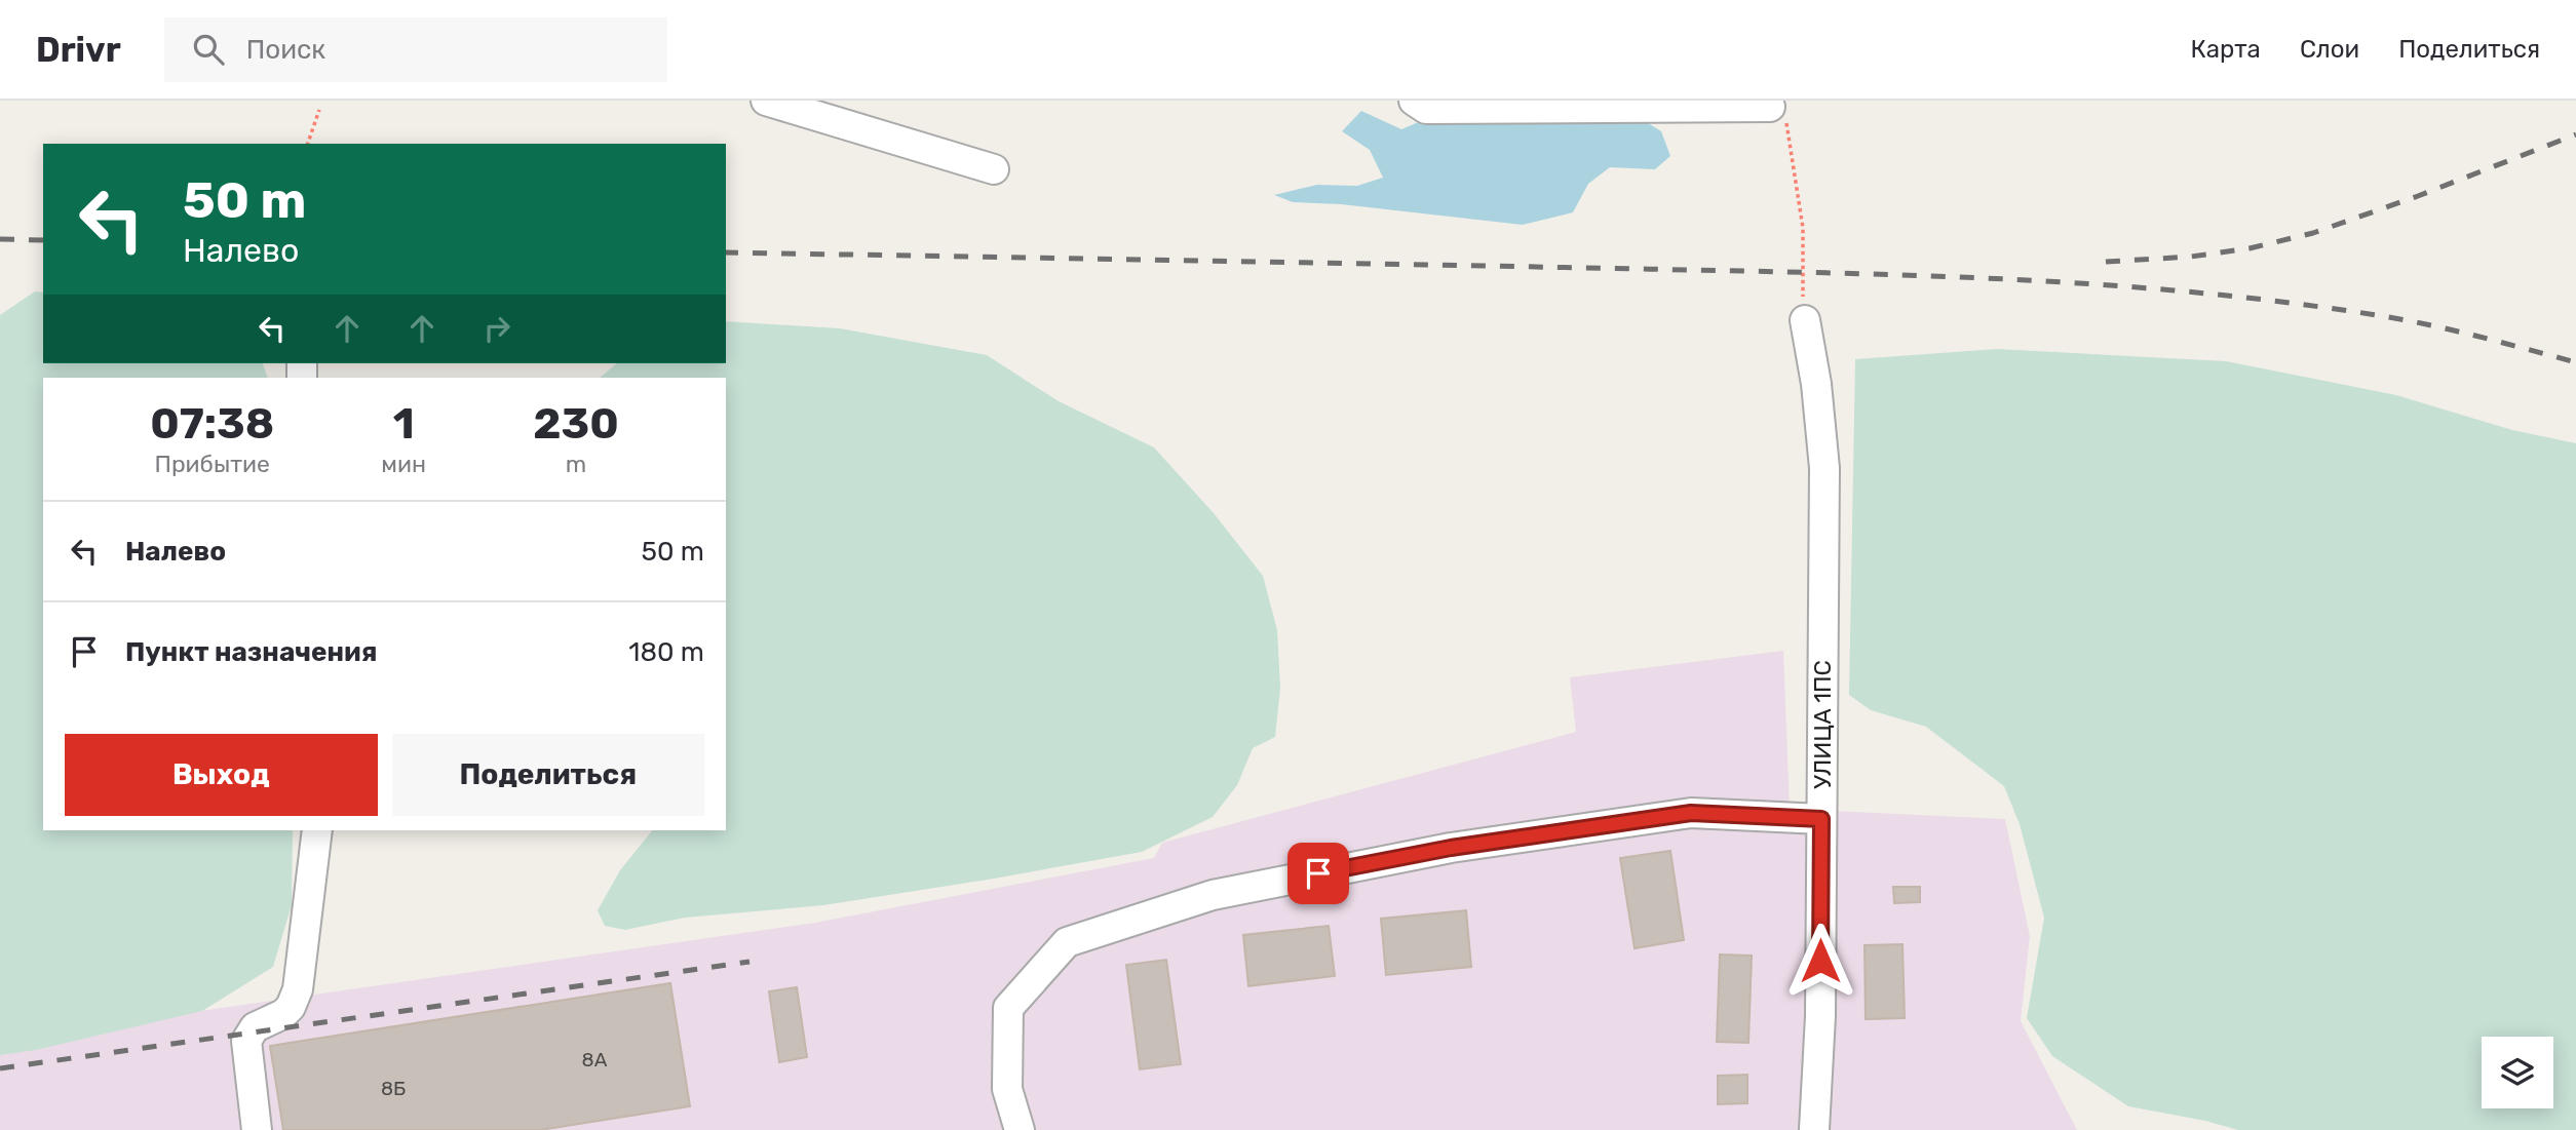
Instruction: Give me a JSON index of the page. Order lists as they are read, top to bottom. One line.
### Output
{"streets":{"street":["УЛИЦА 1ПС"]},"house_numbers":["8А","8Б"],"page":{"header":"Drivr","search":"Поиск","nav":["Карта","Слои","Поделиться"],"turn":["50 m","Налево"],"eta":["07:38","Прибытие","1","мин","230","m"],"list":[{"name":"Налево","value":"50 m"},{"name":"Пункт назначения","value":"180 m"}],"buttons":["Выход","Поделиться"]}}
